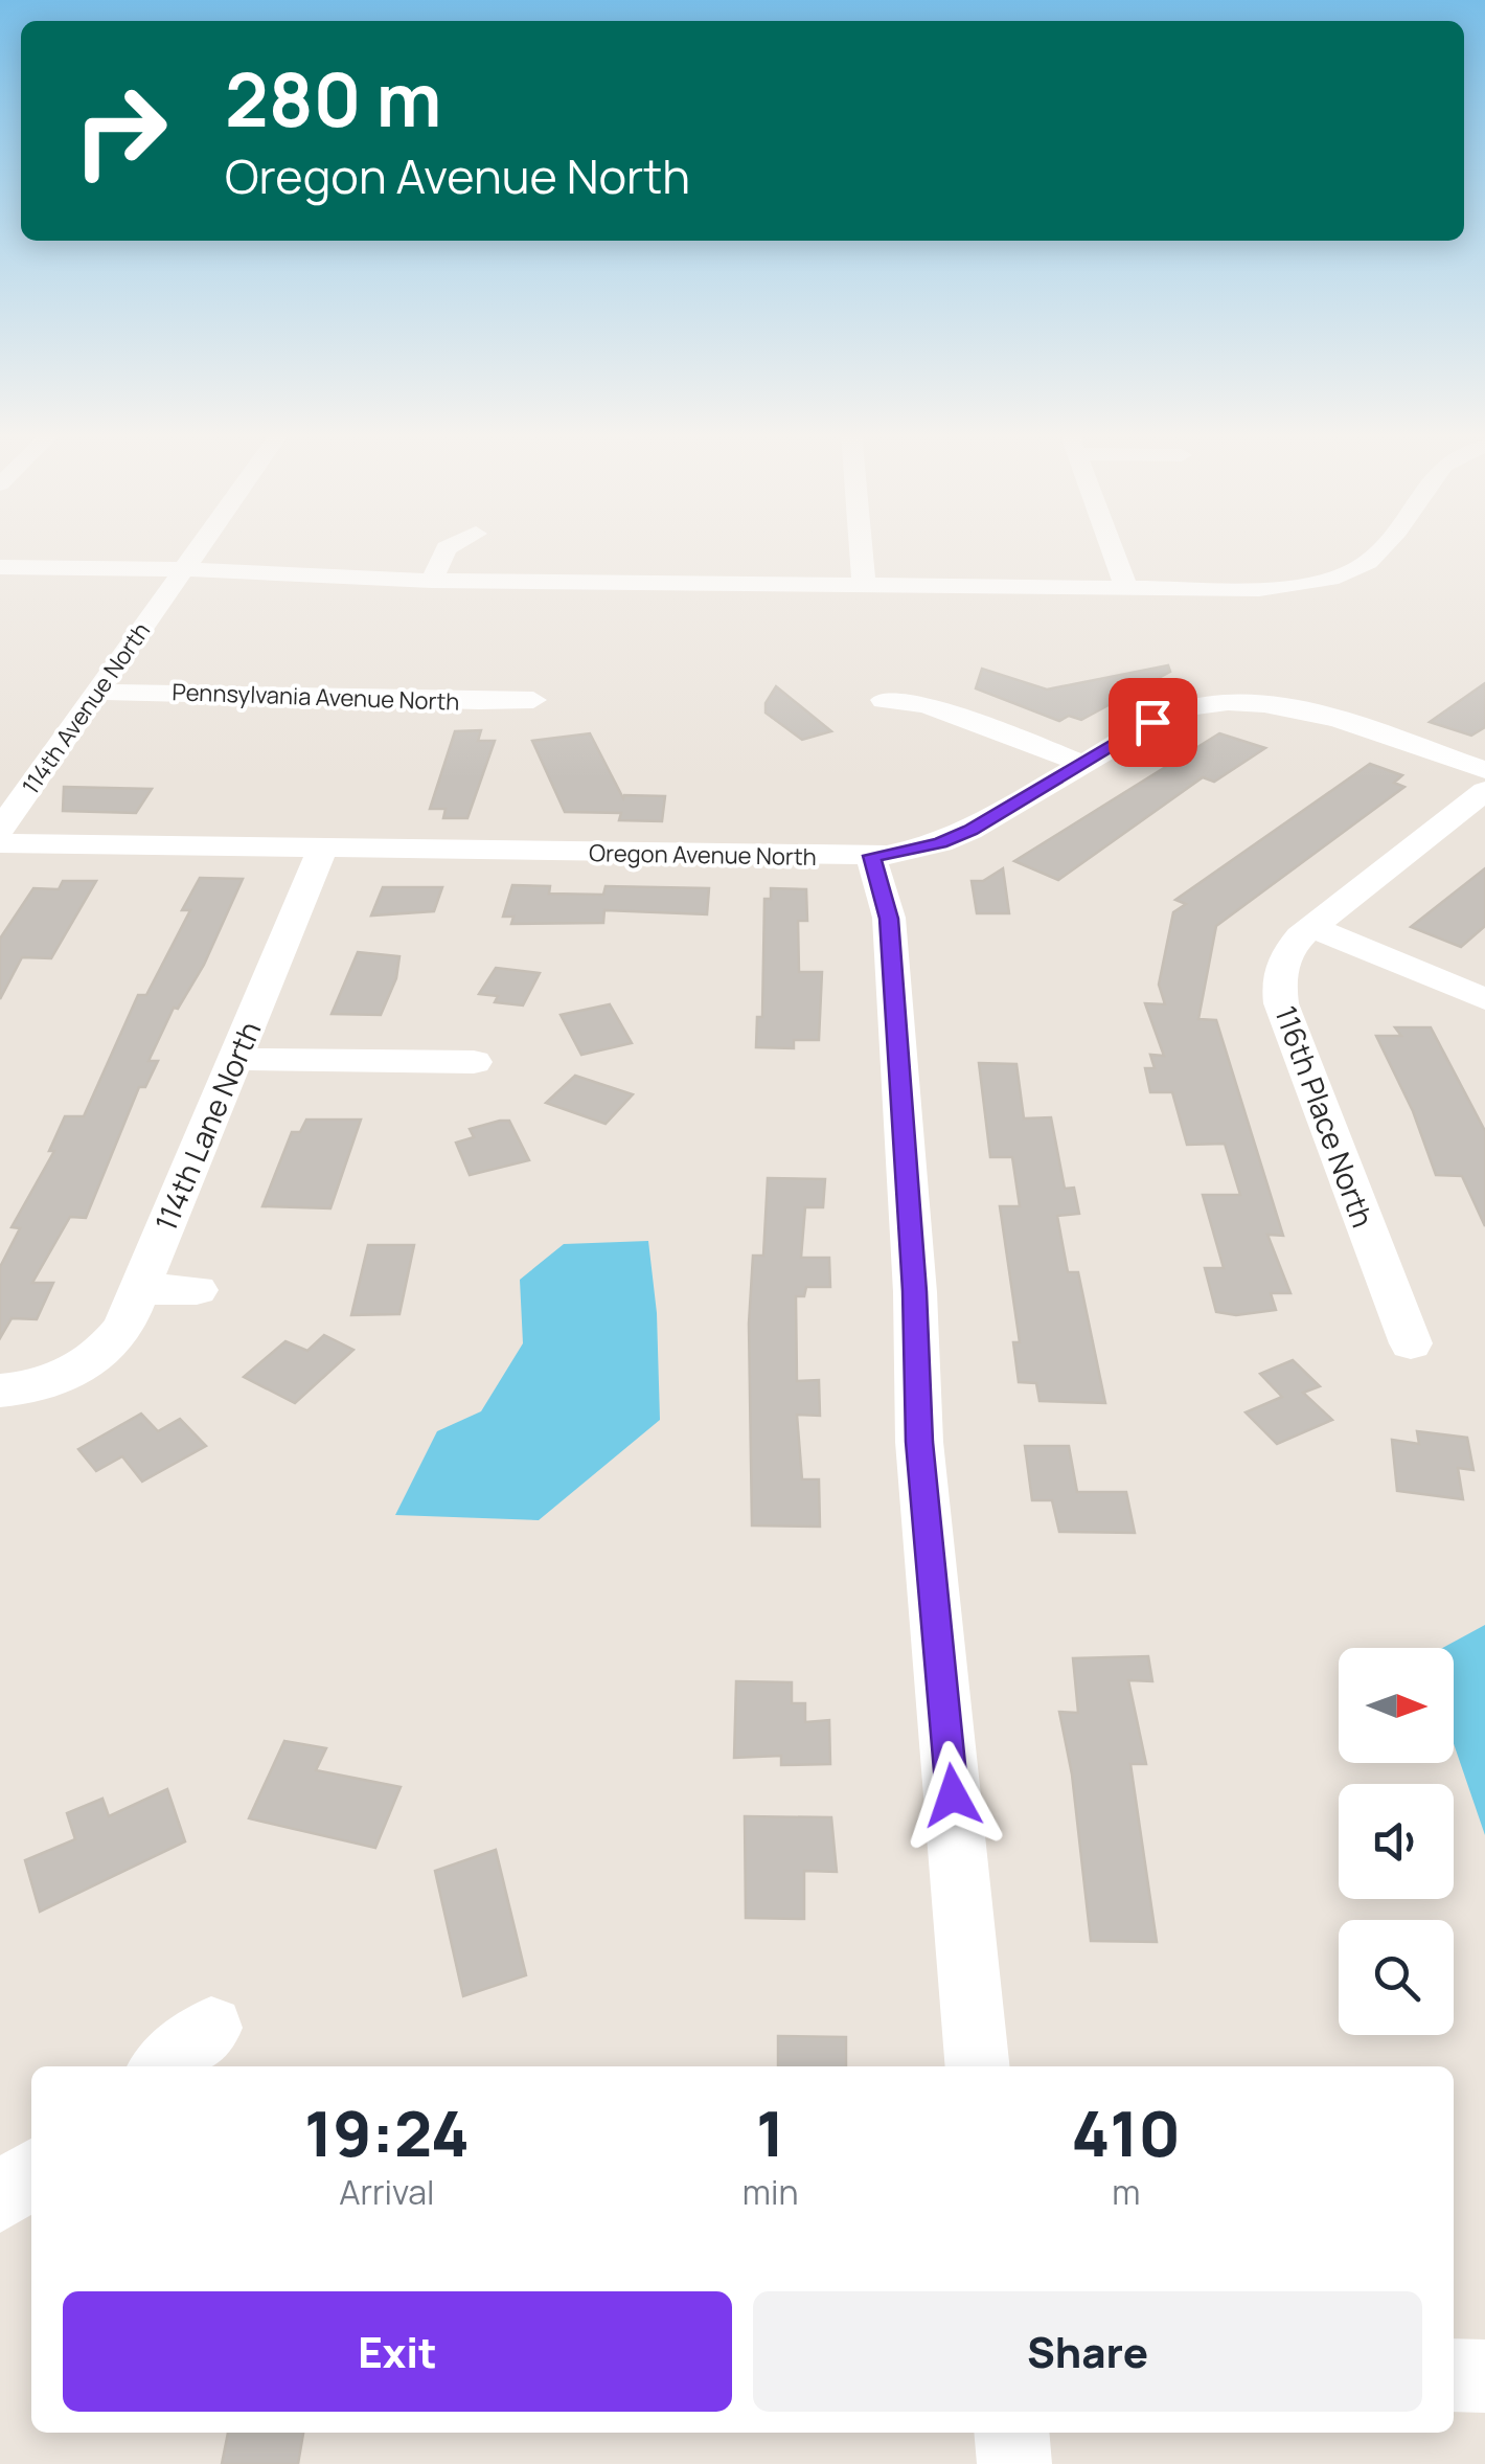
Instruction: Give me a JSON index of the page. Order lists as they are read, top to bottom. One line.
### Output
{"streets":{"street":["Pennsylvania Avenue North","114th Avenue North","Oregon Avenue North","116th Place North","114th Lane North"]},"crossings":[["Pennsylvania Avenue North","114th Avenue North"],["Oregon Avenue North","114th Lane North"]],"north":"right","page":{"turn":["280 m","Oregon Avenue North"],"eta":["19:24","Arrival","1","min","410","m"],"buttons":["Exit","Share"]}}
